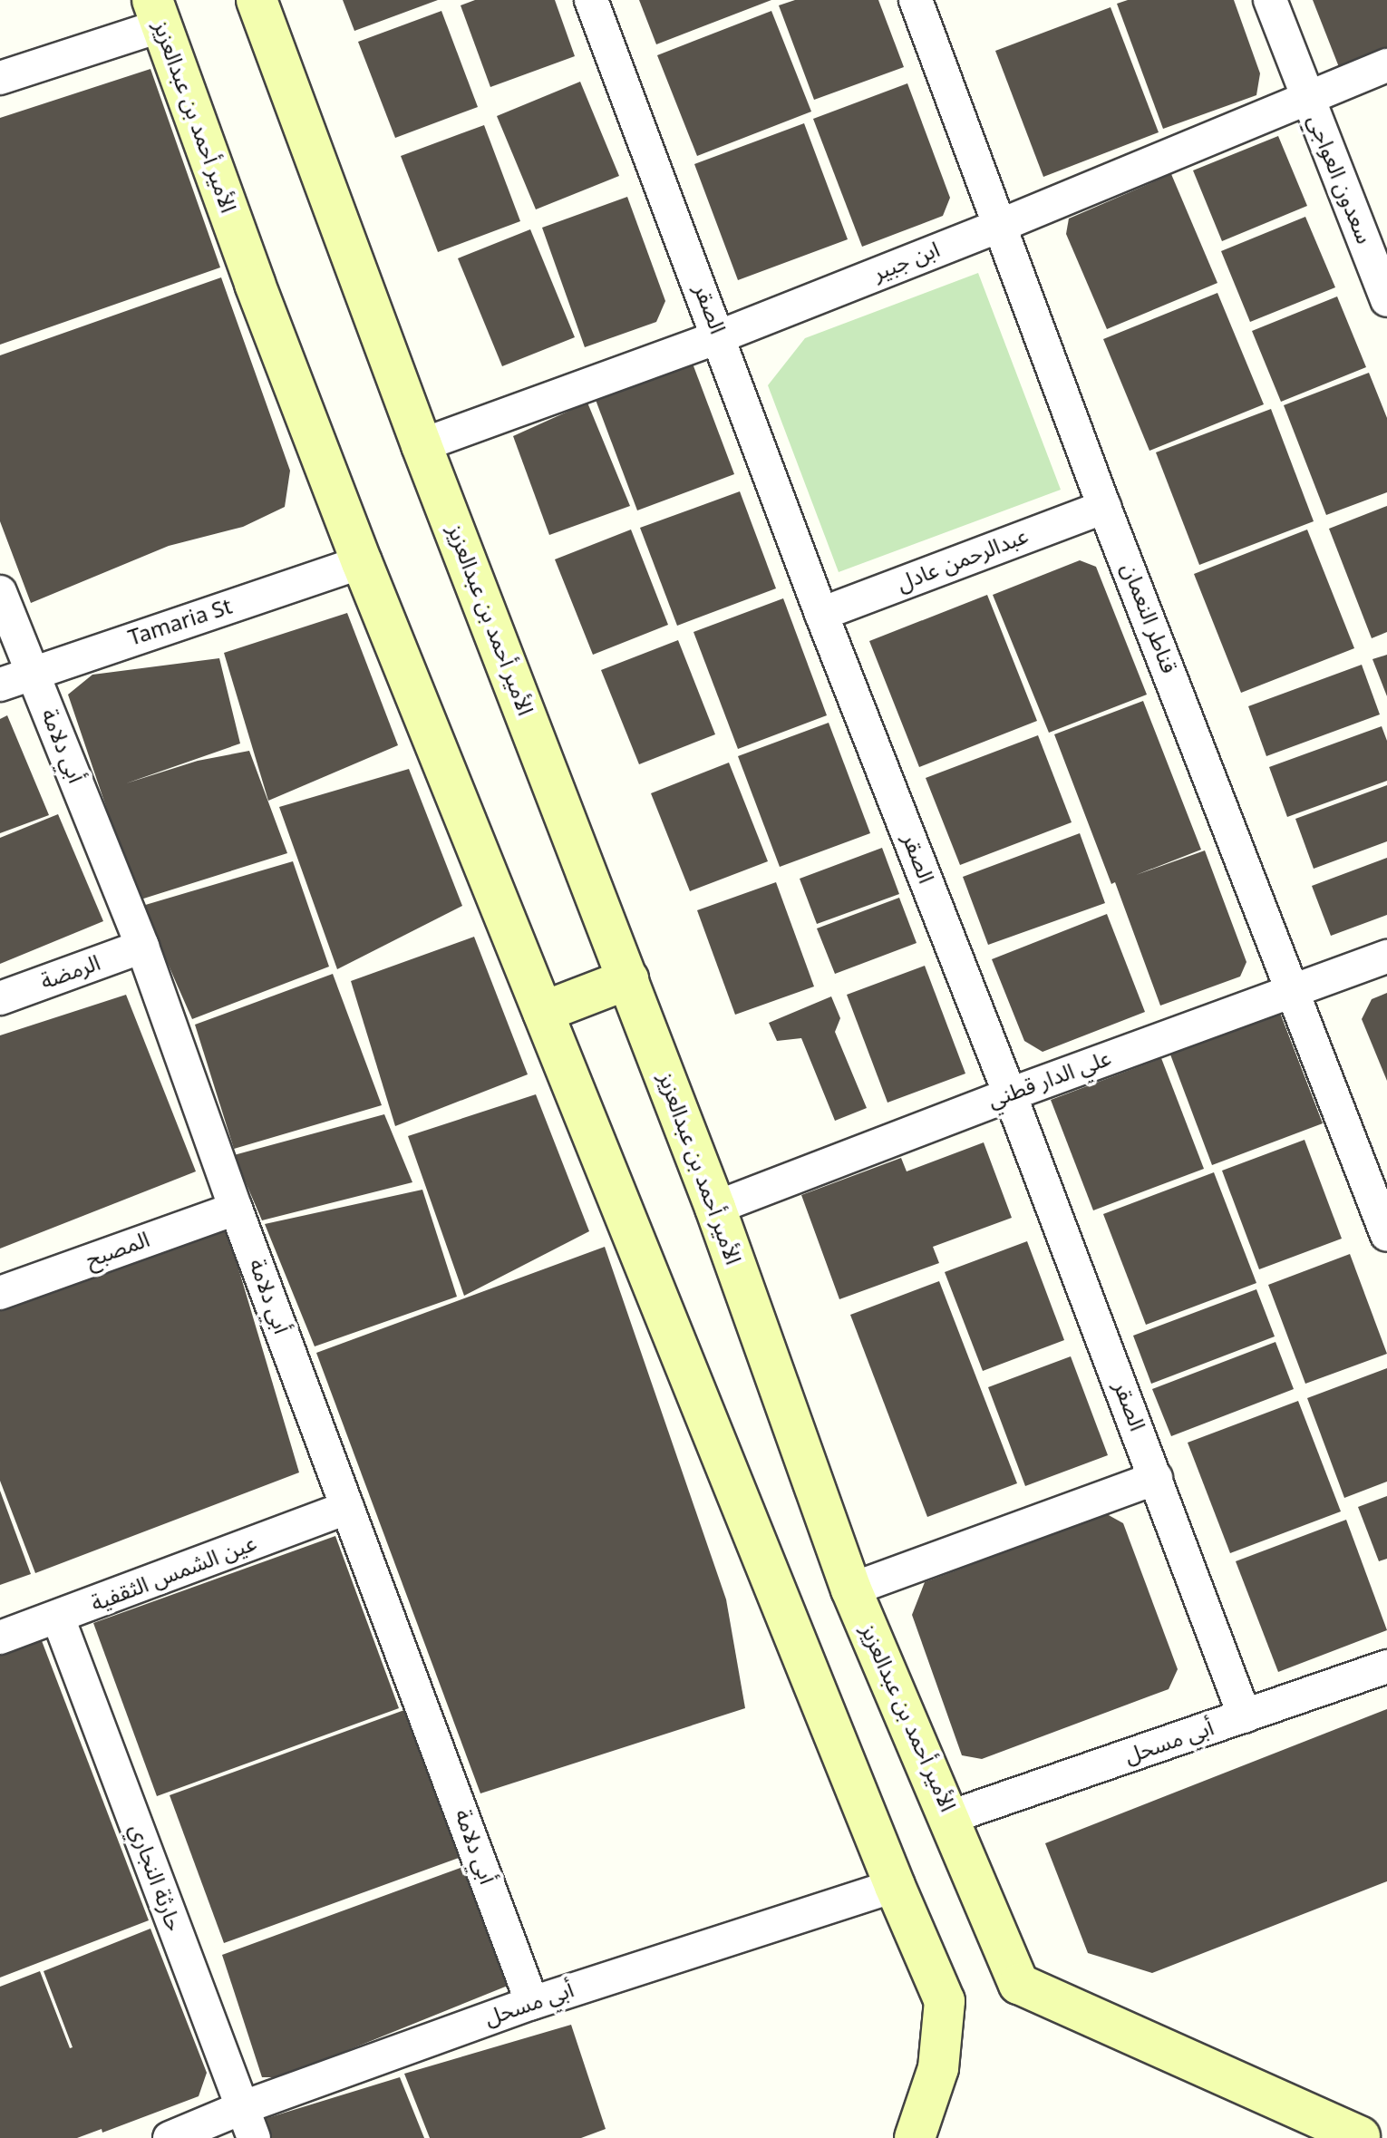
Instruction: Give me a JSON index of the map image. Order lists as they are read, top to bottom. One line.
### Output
{"streets":{"street":["الأمير أحمد بن عبدالعزيز","سعدون العواجي","ابن جبير","الصقر","عبدالرحمن عادل","قناطر النعمان","Tamaria St","أبي دلامة","الرمضة","علي الدار قطني","المصبح","عين الشمس الثقفية","أبي مسحل","حارثة النجاري"]},"crossings":[["الأمير أحمد بن عبدالعزيز","ابن جبير"],["الأمير أحمد بن عبدالعزيز","Tamaria St"],["الأمير أحمد بن عبدالعزيز","علي الدار قطني"],["الأمير أحمد بن عبدالعزيز","أبي مسحل"],["سعدون العواجي","ابن جبير"],["ابن جبير","الصقر"],["ابن جبير","قناطر النعمان"],["الصقر","عبدالرحمن عادل"],["الصقر","علي الدار قطني"],["الصقر","أبي مسحل"],["عبدالرحمن عادل","قناطر النعمان"],["قناطر النعمان","علي الدار قطني"],["Tamaria St","أبي دلامة"],["أبي دلامة","الرمضة"],["أبي دلامة","المصبح"],["أبي دلامة","عين الشمس الثقفية"],["أبي دلامة","أبي مسحل"],["عين الشمس الثقفية","حارثة النجاري"],["أبي مسحل","حارثة النجاري"]]}
